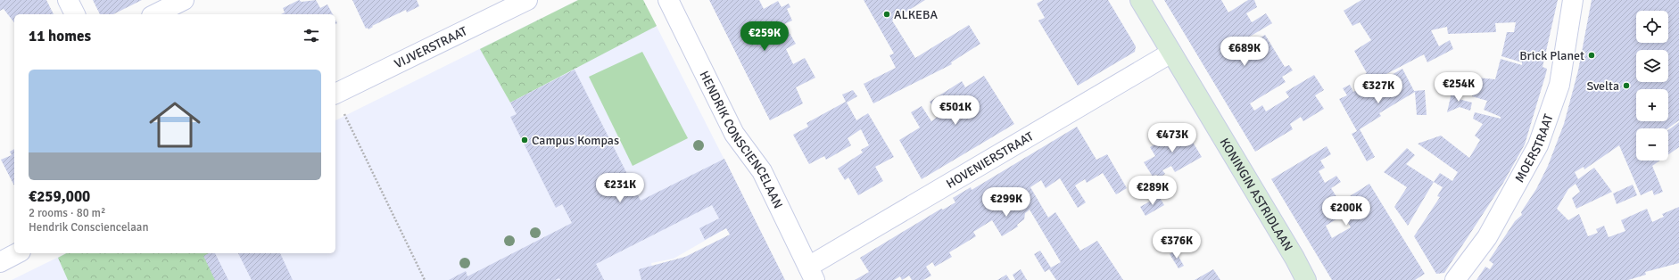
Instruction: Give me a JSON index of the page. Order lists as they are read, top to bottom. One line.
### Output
{"streets":{"main road":["KONINGIN ASTRIDLAAN"],"street":["VIJVERSTRAAT","HENDRIK CONSCIENCELAAN","MOERSTRAAT","HOVENIERSTRAAT"]},"crossings":[["HENDRIK CONSCIENCELAAN","HOVENIERSTRAAT"],["HOVENIERSTRAAT","KONINGIN ASTRIDLAAN"]],"places":["ALKEBA","Brick Planet","Svelta","Campus Kompas"],"page":{"map_buttons":["+","−"],"heading":"11 homes","price":["€259K","€689K","€254K","€327K","€501K","€473K","€231K","€289K","€299K","€200K","€376K"],"list":[{"name":"€259,000","note":"2 rooms · 80 m² · Hendrik Consciencelaan"}]}}
